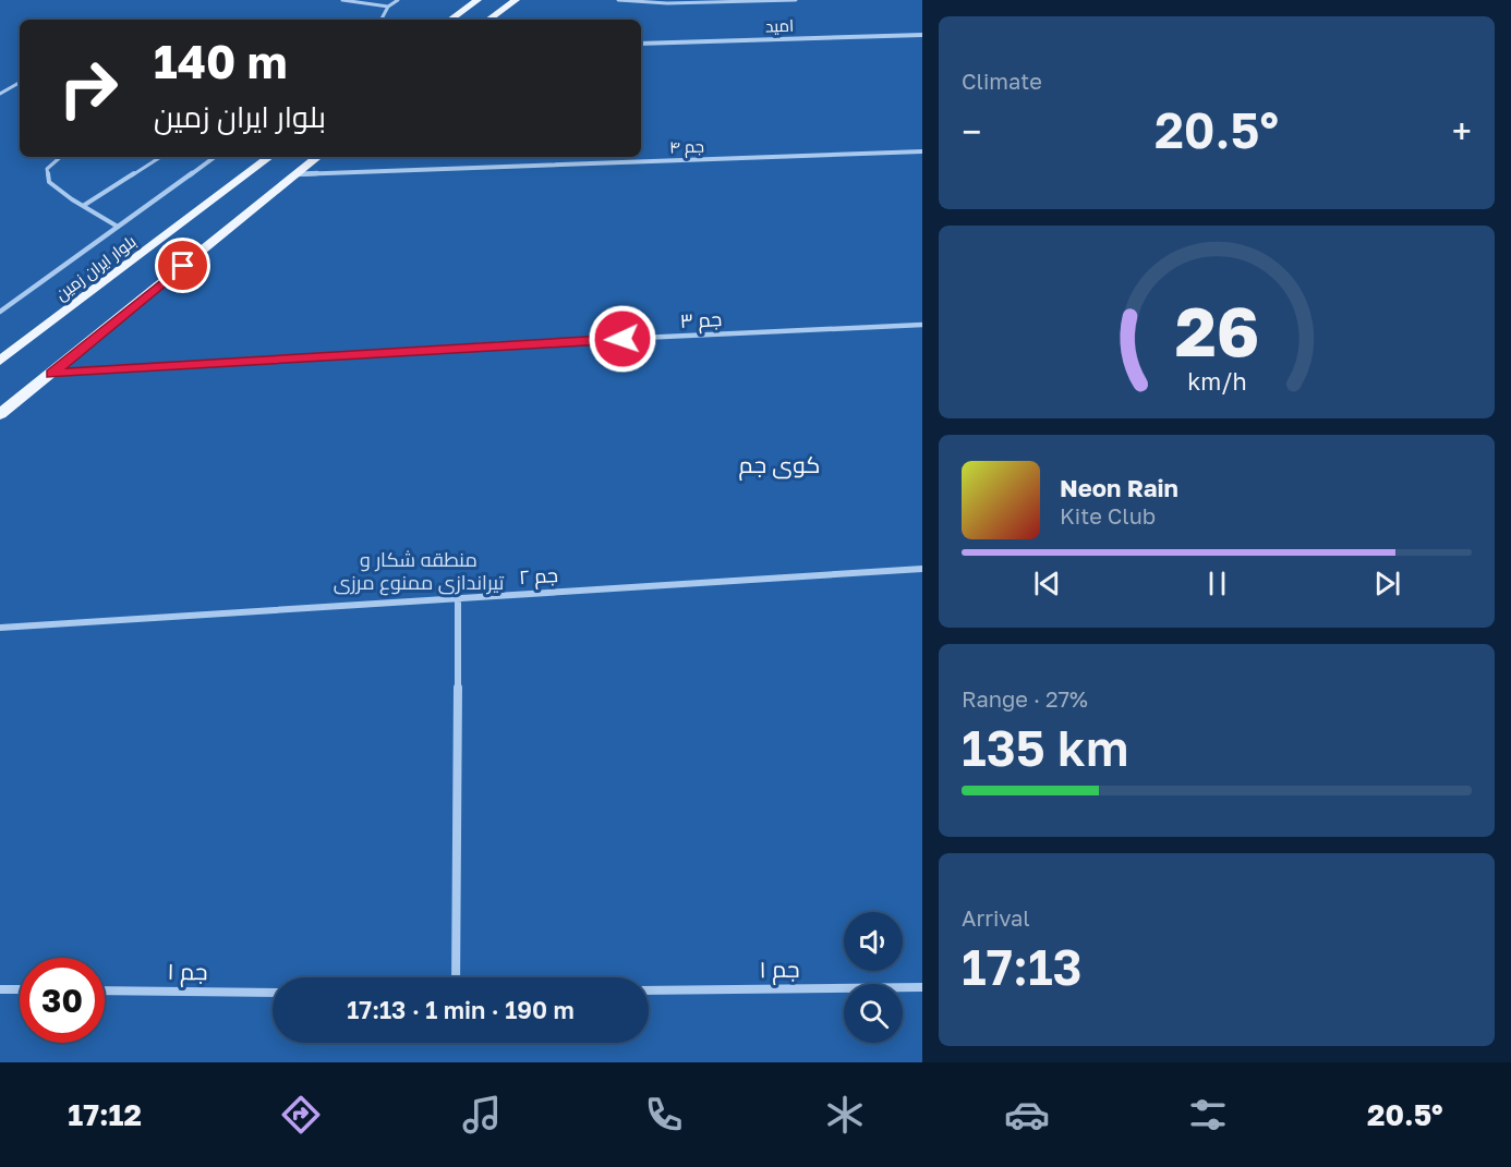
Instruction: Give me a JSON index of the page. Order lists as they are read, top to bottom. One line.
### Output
{"streets":{"main road":["بلوار ایران زمین"],"street":["امید","جم ۴","جم ۳","جم ۲","جم ۱"]},"districts":["کوی جم"],"parks":["منطقه شکار و تیراندازی ممنوع مرزی"],"page":{"tile":["Climate",["Range · 27%","135 km"],["Arrival","17:13"]],"turn":["140 m","بلوار ایران زمین"],"heat":["−","20.5°","+"],"song":["Neon Rain","Kite Club"],"limit":"30","trip":"17:13 · 1 min · 190 m","tabs":["17:12","20.5°"],"gauge":["26","km/h"]}}
